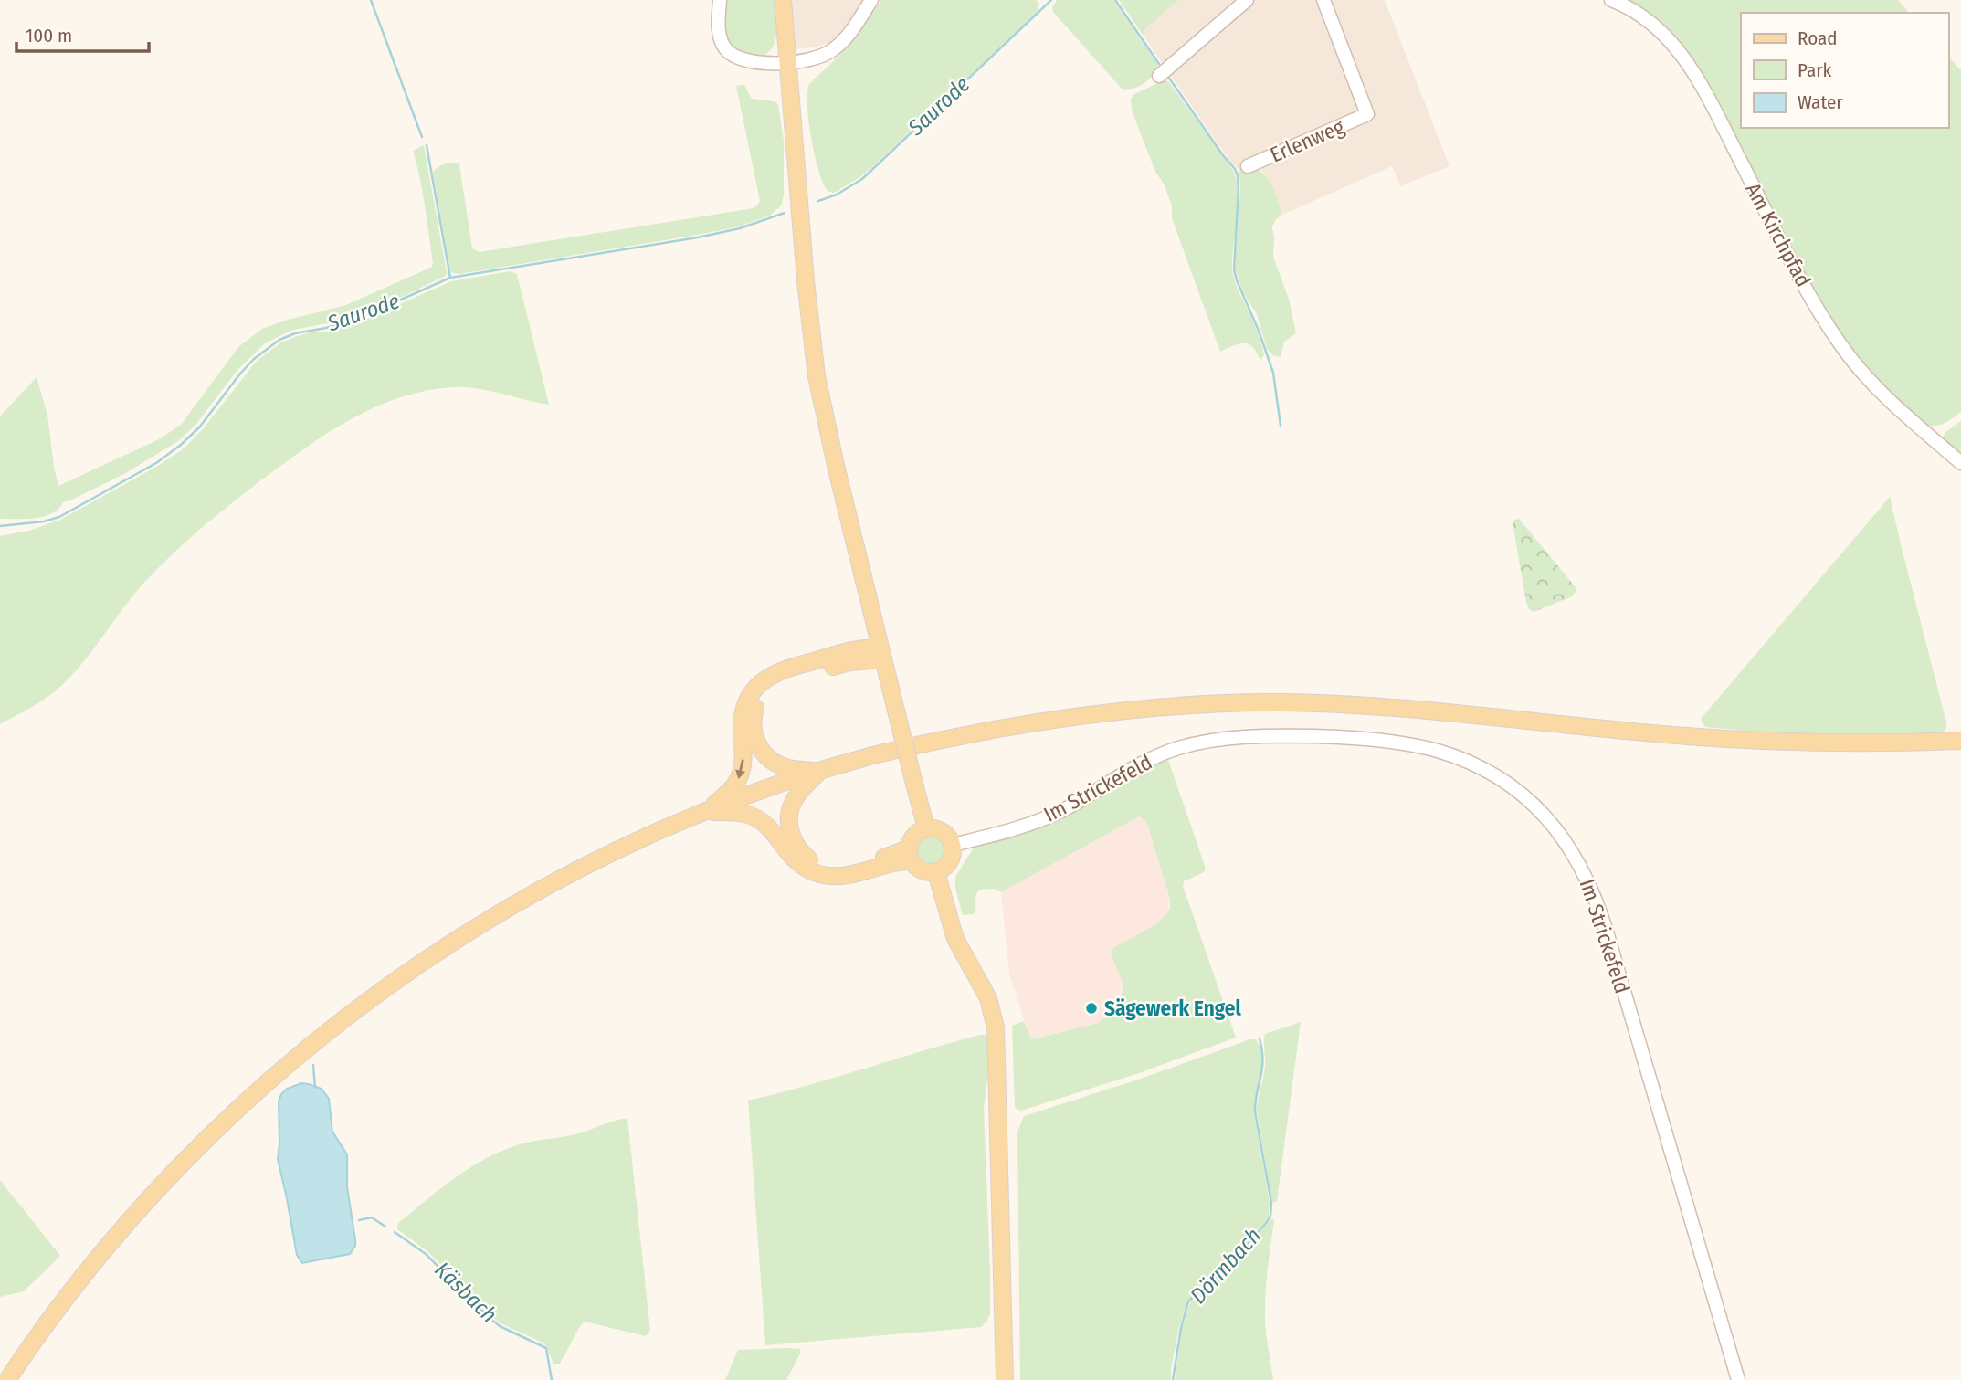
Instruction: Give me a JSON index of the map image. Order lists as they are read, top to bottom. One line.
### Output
{"streets":{"street":["Erlenweg","Am Kirchpfad","Im Strickefeld"]},"water":["Saurode","Dörmbach","Käsbach"],"places":["Sägewerk Engel"],"legend":["Road","Park","Water"],"scale_bar":"100 m"}
